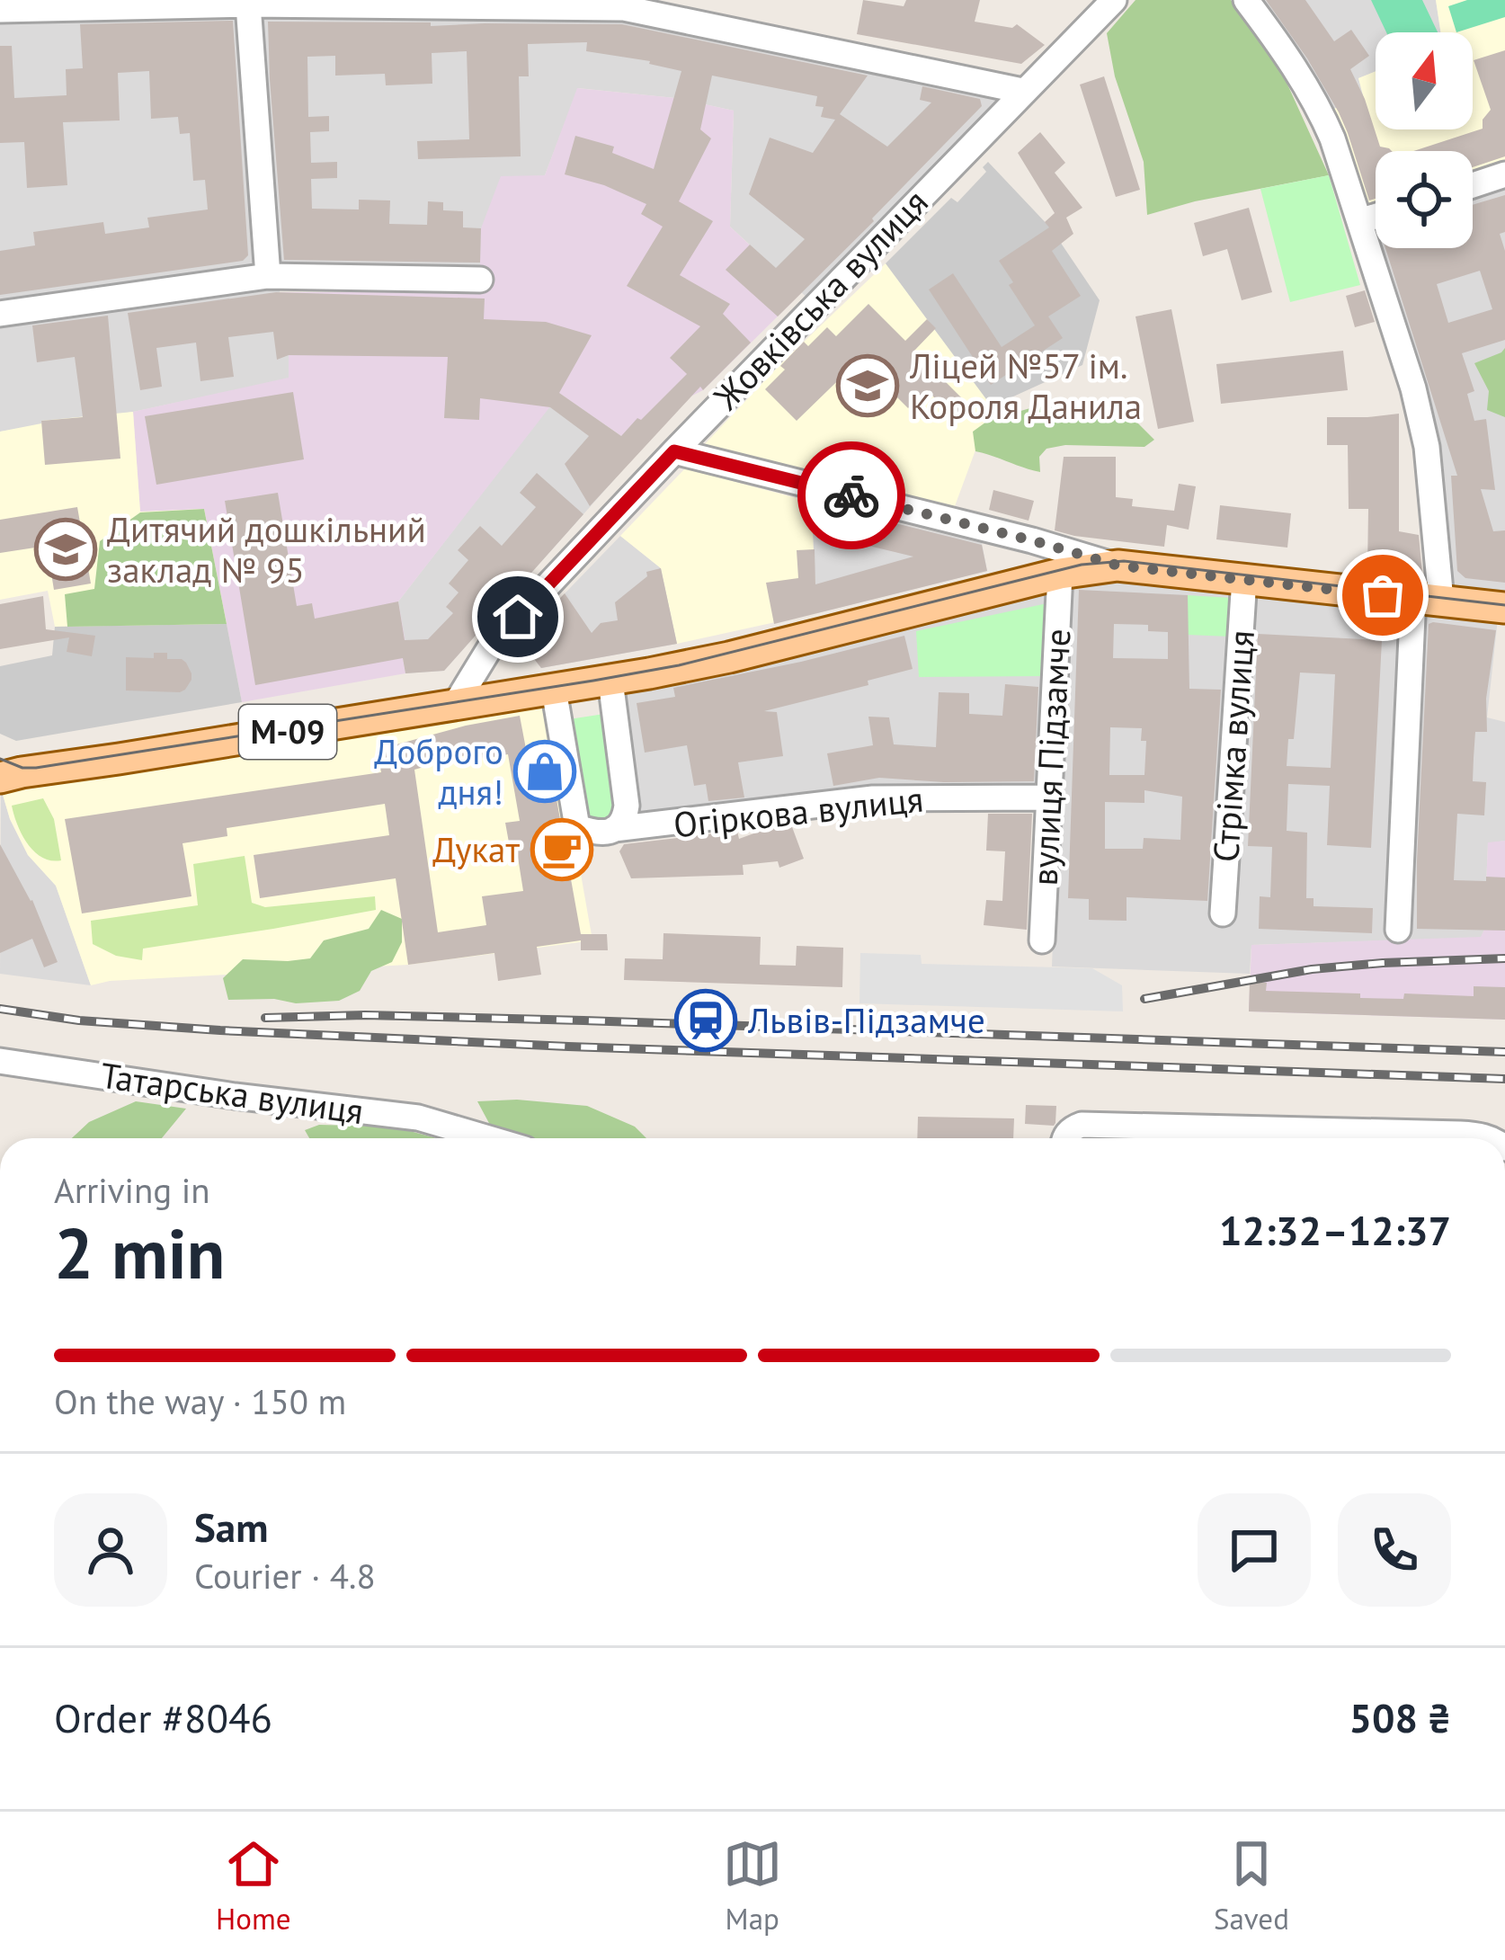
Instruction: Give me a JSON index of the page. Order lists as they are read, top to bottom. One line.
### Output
{"streets":{"main road":["М-09"],"street":["Жовківська вулиця","Стрімка вулиця","вулиця Підзамче","Огіркова вулиця","Татарська вулиця"]},"crossings":[["Жовківська вулиця","М-09"],["М-09","Стрімка вулиця"],["М-09","вулиця Підзамче"],["вулиця Підзамче","Огіркова вулиця"]],"places":{"school or university":["Ліцей №57 ім. Короля Данила","Дитячий дошкільний заклад № 95"],"shop":["Доброго дня!"],"cafe":["Дукат"],"station":["Львів-Підзамче"]},"north":"top","page":{"heading":["2 min","Arriving in","12:32–12:37"],"panel":["Sam","Courier · 4.8","Order #8046","508 ₴"],"bar":"On the way · 150 m","tabs":["Home","Map","Saved"]}}
